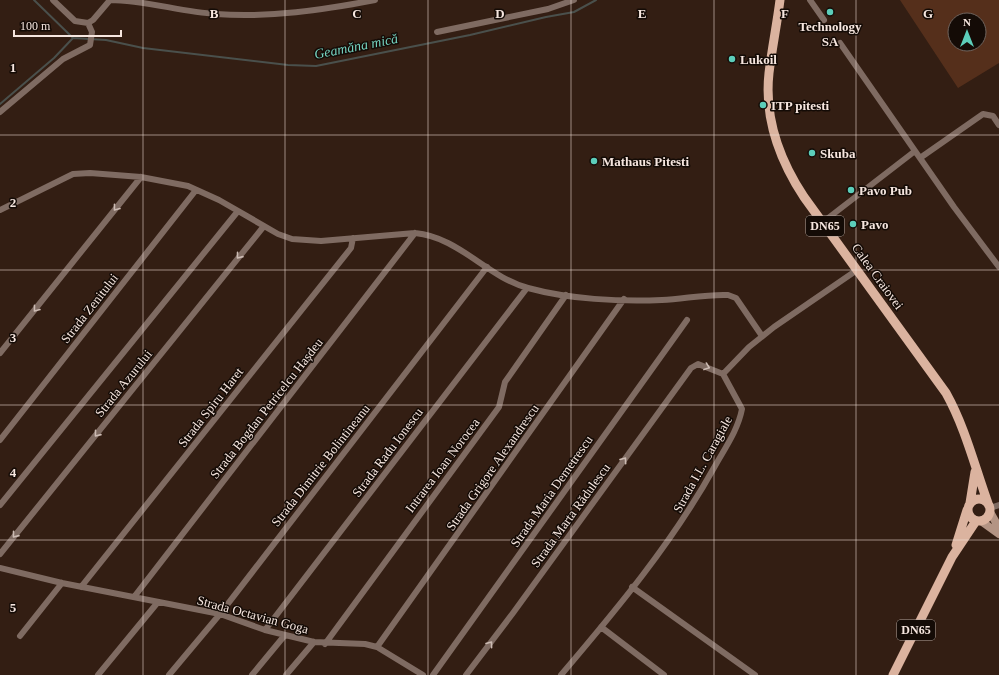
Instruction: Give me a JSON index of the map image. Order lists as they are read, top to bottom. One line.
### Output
{"streets":{"main road":["DN65","Calea Craiovei"],"street":["Strada Zenitului","Strada Azurului","Strada Spiru Haret","Strada Bogdan Petricelcu Hașdeu","Strada Radu Ionescu","Strada I.L. Caragiale","Strada Dimitrie Bolintineanu","Intrarea Ioan Norocea","Strada Grigore Alexandrescu","Strada Maria Demetrescu","Strada Marta Rădulescu","Strada Octavian Goga"]},"crossings":[["DN65","Calea Craiovei"],["Strada Spiru Haret","Strada Octavian Goga"],["Strada Bogdan Petricelcu Hașdeu","Strada Octavian Goga"],["Strada Radu Ionescu","Strada Octavian Goga"],["Strada I.L. Caragiale","Strada Marta Rădulescu"],["Strada Dimitrie Bolintineanu","Strada Octavian Goga"],["Intrarea Ioan Norocea","Strada Octavian Goga"],["Strada Grigore Alexandrescu","Strada Octavian Goga"]],"one_way":["Strada Marta Rădulescu"],"water":["Geamăna mică"],"places":["Technology SA","Lukoil","ITP pitesti","Skuba","Mathaus Pitesti","Pavo Pub","Pavo"],"scale_bar":"100 m","north":"top","grid":{"columns":["B","C","D","E","F","G"],"rows":["1","2","3","4","5"]}}
